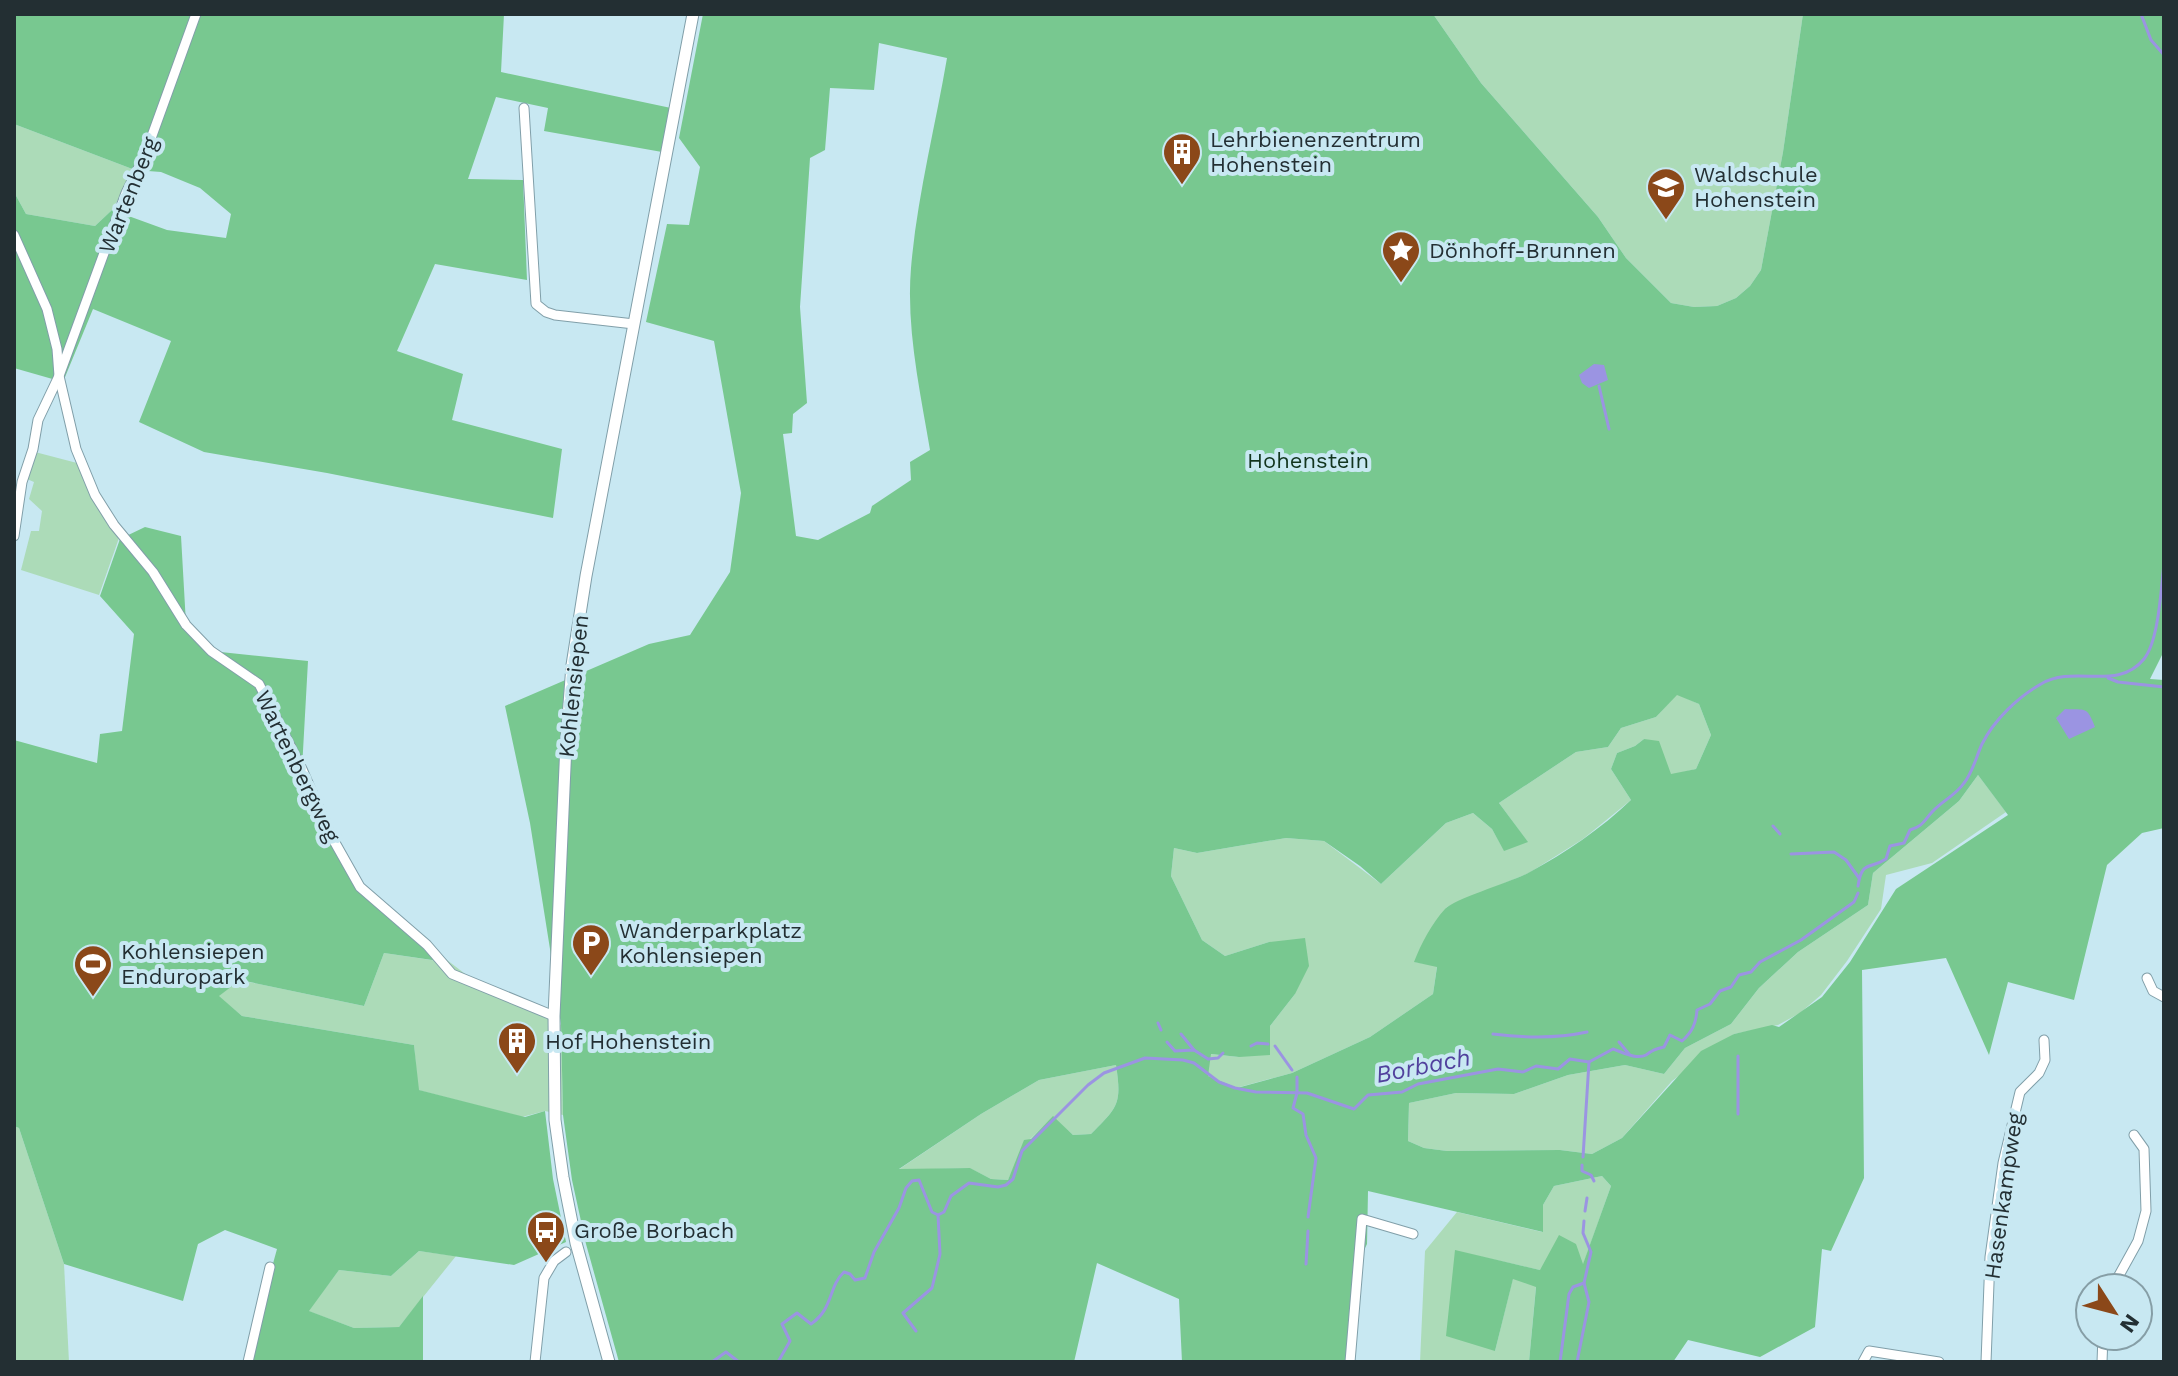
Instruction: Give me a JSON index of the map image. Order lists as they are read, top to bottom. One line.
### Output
{"streets":{"street":["Wartenberg","Kohlensiepen","Wartenbergweg","Hasenkampweg"]},"crossings":[["Wartenberg","Wartenbergweg"],["Kohlensiepen","Wartenbergweg"]],"water":["Borbach"],"parks":["Hohenstein"],"places":{"building":["Lehrbienenzentrum Hohenstein","Hof Hohenstein"],"school or university":["Waldschule Hohenstein"],"place":["Dönhoff-Brunnen"],"parking":["Wanderparkplatz Kohlensiepen"],"sports":["Kohlensiepen Enduropark"],"bus stop":["Große Borbach"]},"north":"bottom right"}
